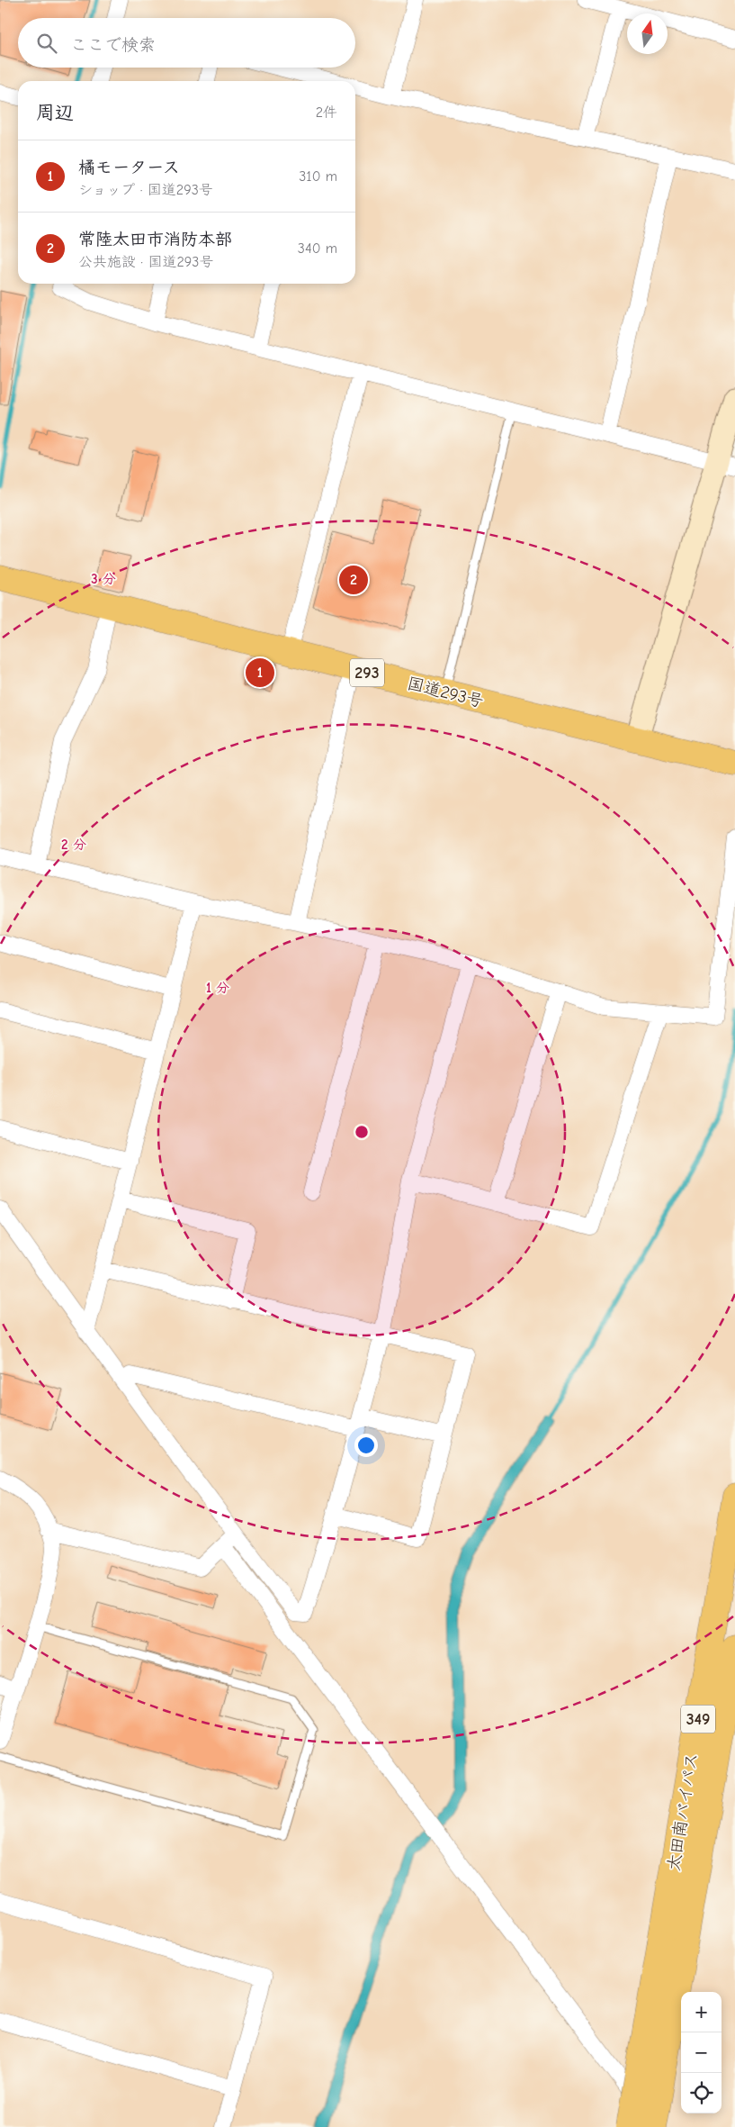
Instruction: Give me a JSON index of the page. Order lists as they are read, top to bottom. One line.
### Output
{"streets":{"highway":["293","国道293号","349","太田南バイパス"]},"north":"top","page":{"search":"ここで検索","heading":["周辺","2件"],"list":[{"mark":"1","name":"橘モータース","note":"ショップ · 国道293号","value":"310 m"},{"mark":"2","name":"常陸太田市消防本部","note":"公共施設 · 国道293号","value":"340 m"}],"pins":["2","1"],"map_buttons":["+","−"]},"rings":["3 分","2 分","1 分"]}
